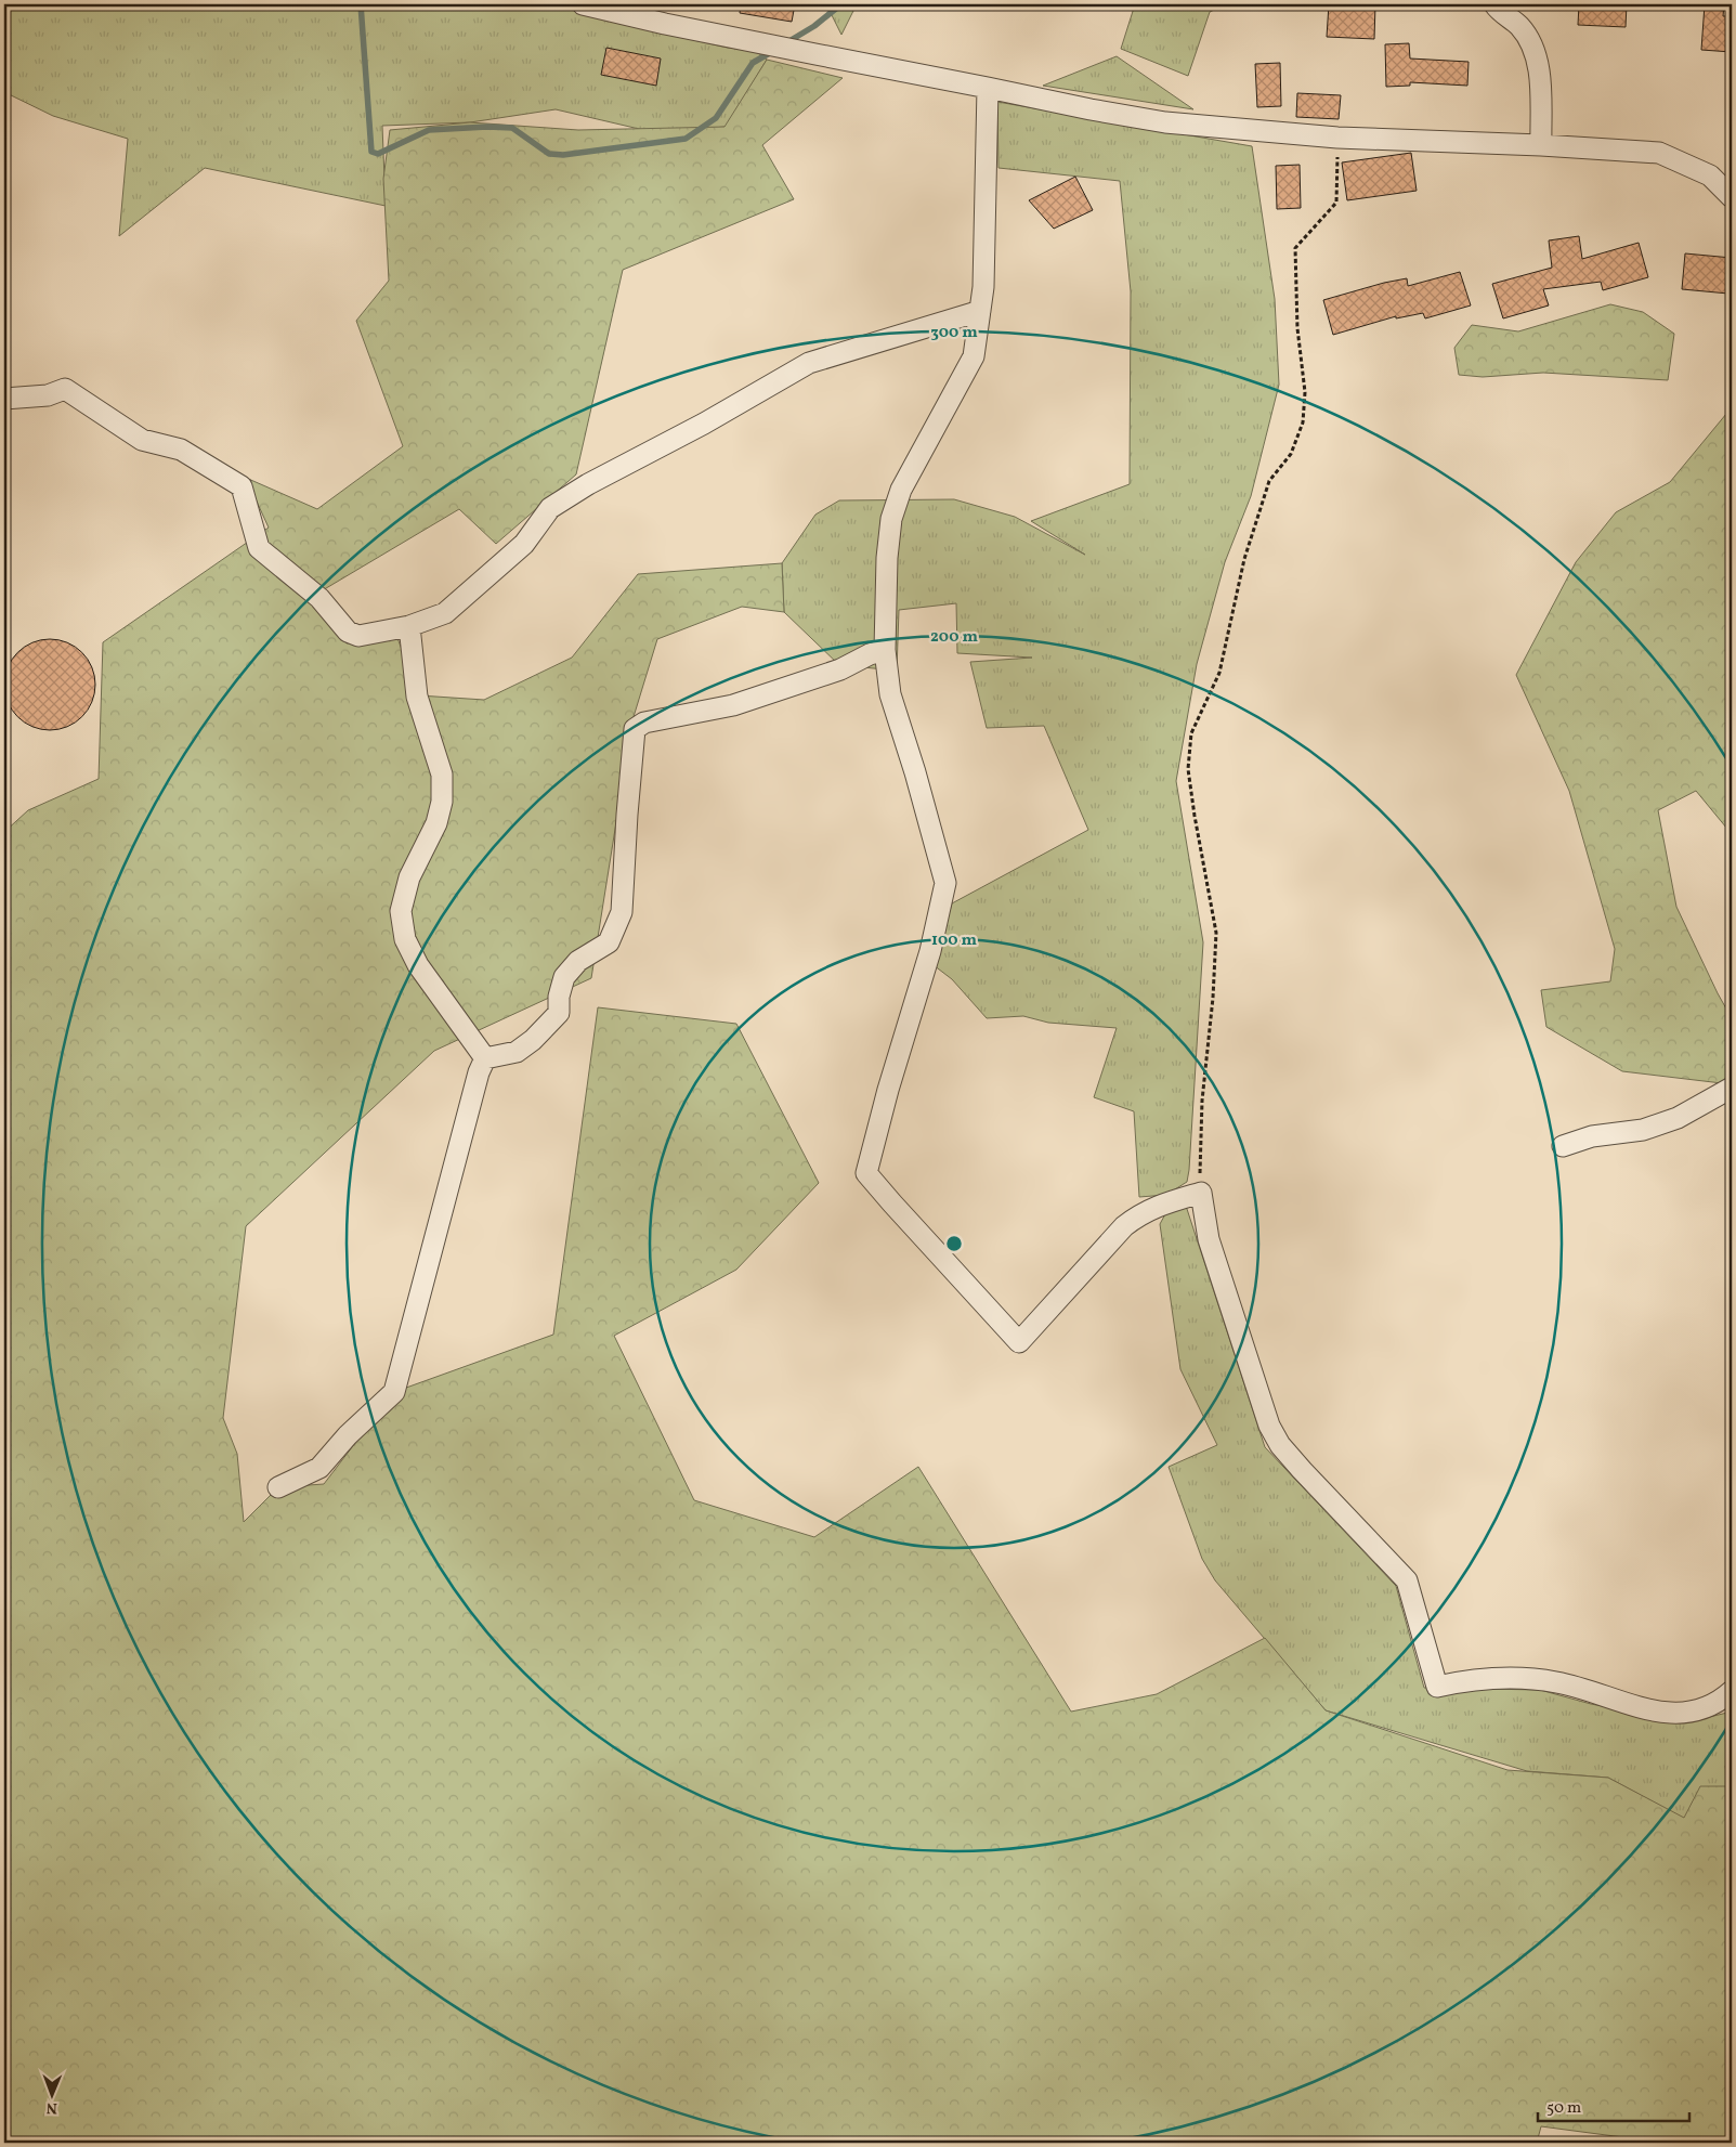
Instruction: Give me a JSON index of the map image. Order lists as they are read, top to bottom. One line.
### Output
{"scale_bar":"50 m","north":"bottom","rings":["300 m","200 m","100 m"]}
